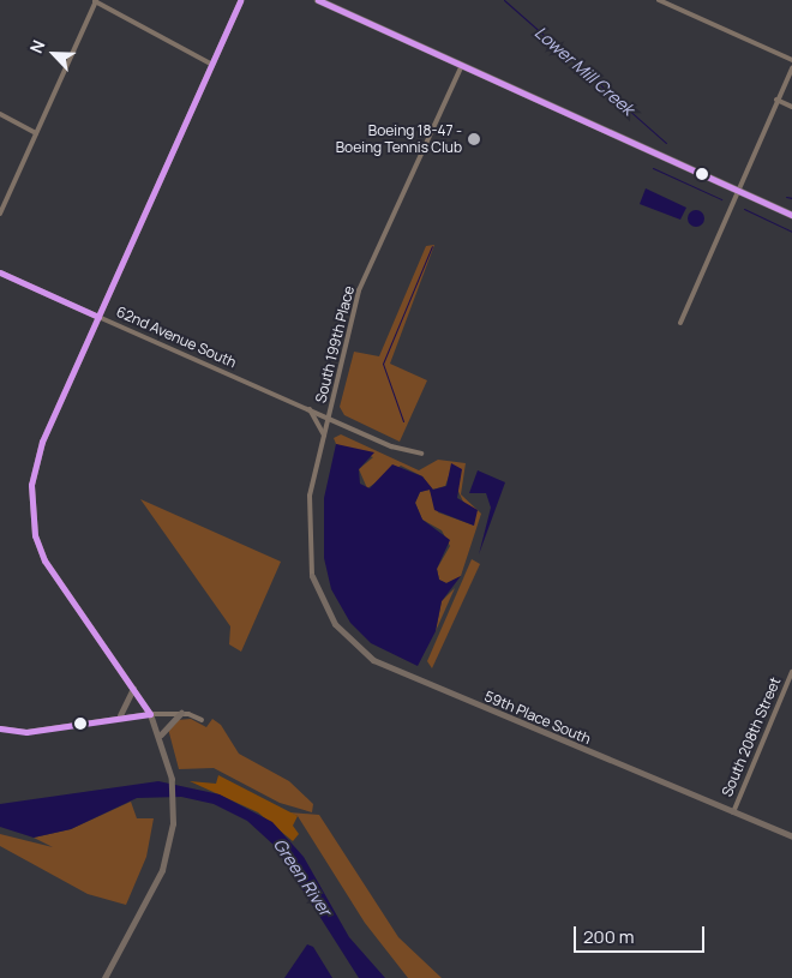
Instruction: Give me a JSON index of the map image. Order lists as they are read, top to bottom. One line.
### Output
{"streets":{"main road":["62nd Avenue South","59th Place South"],"street":["South 199th Place","South 208th Street"]},"crossings":[["62nd Avenue South","South 199th Place"],["South 199th Place","59th Place South"],["59th Place South","South 208th Street"]],"water":["Lower Mill Creek","Green River"],"places":["Boeing 18-47 - Boeing Tennis Club"],"scale_bar":"200 m","north":"top left"}
